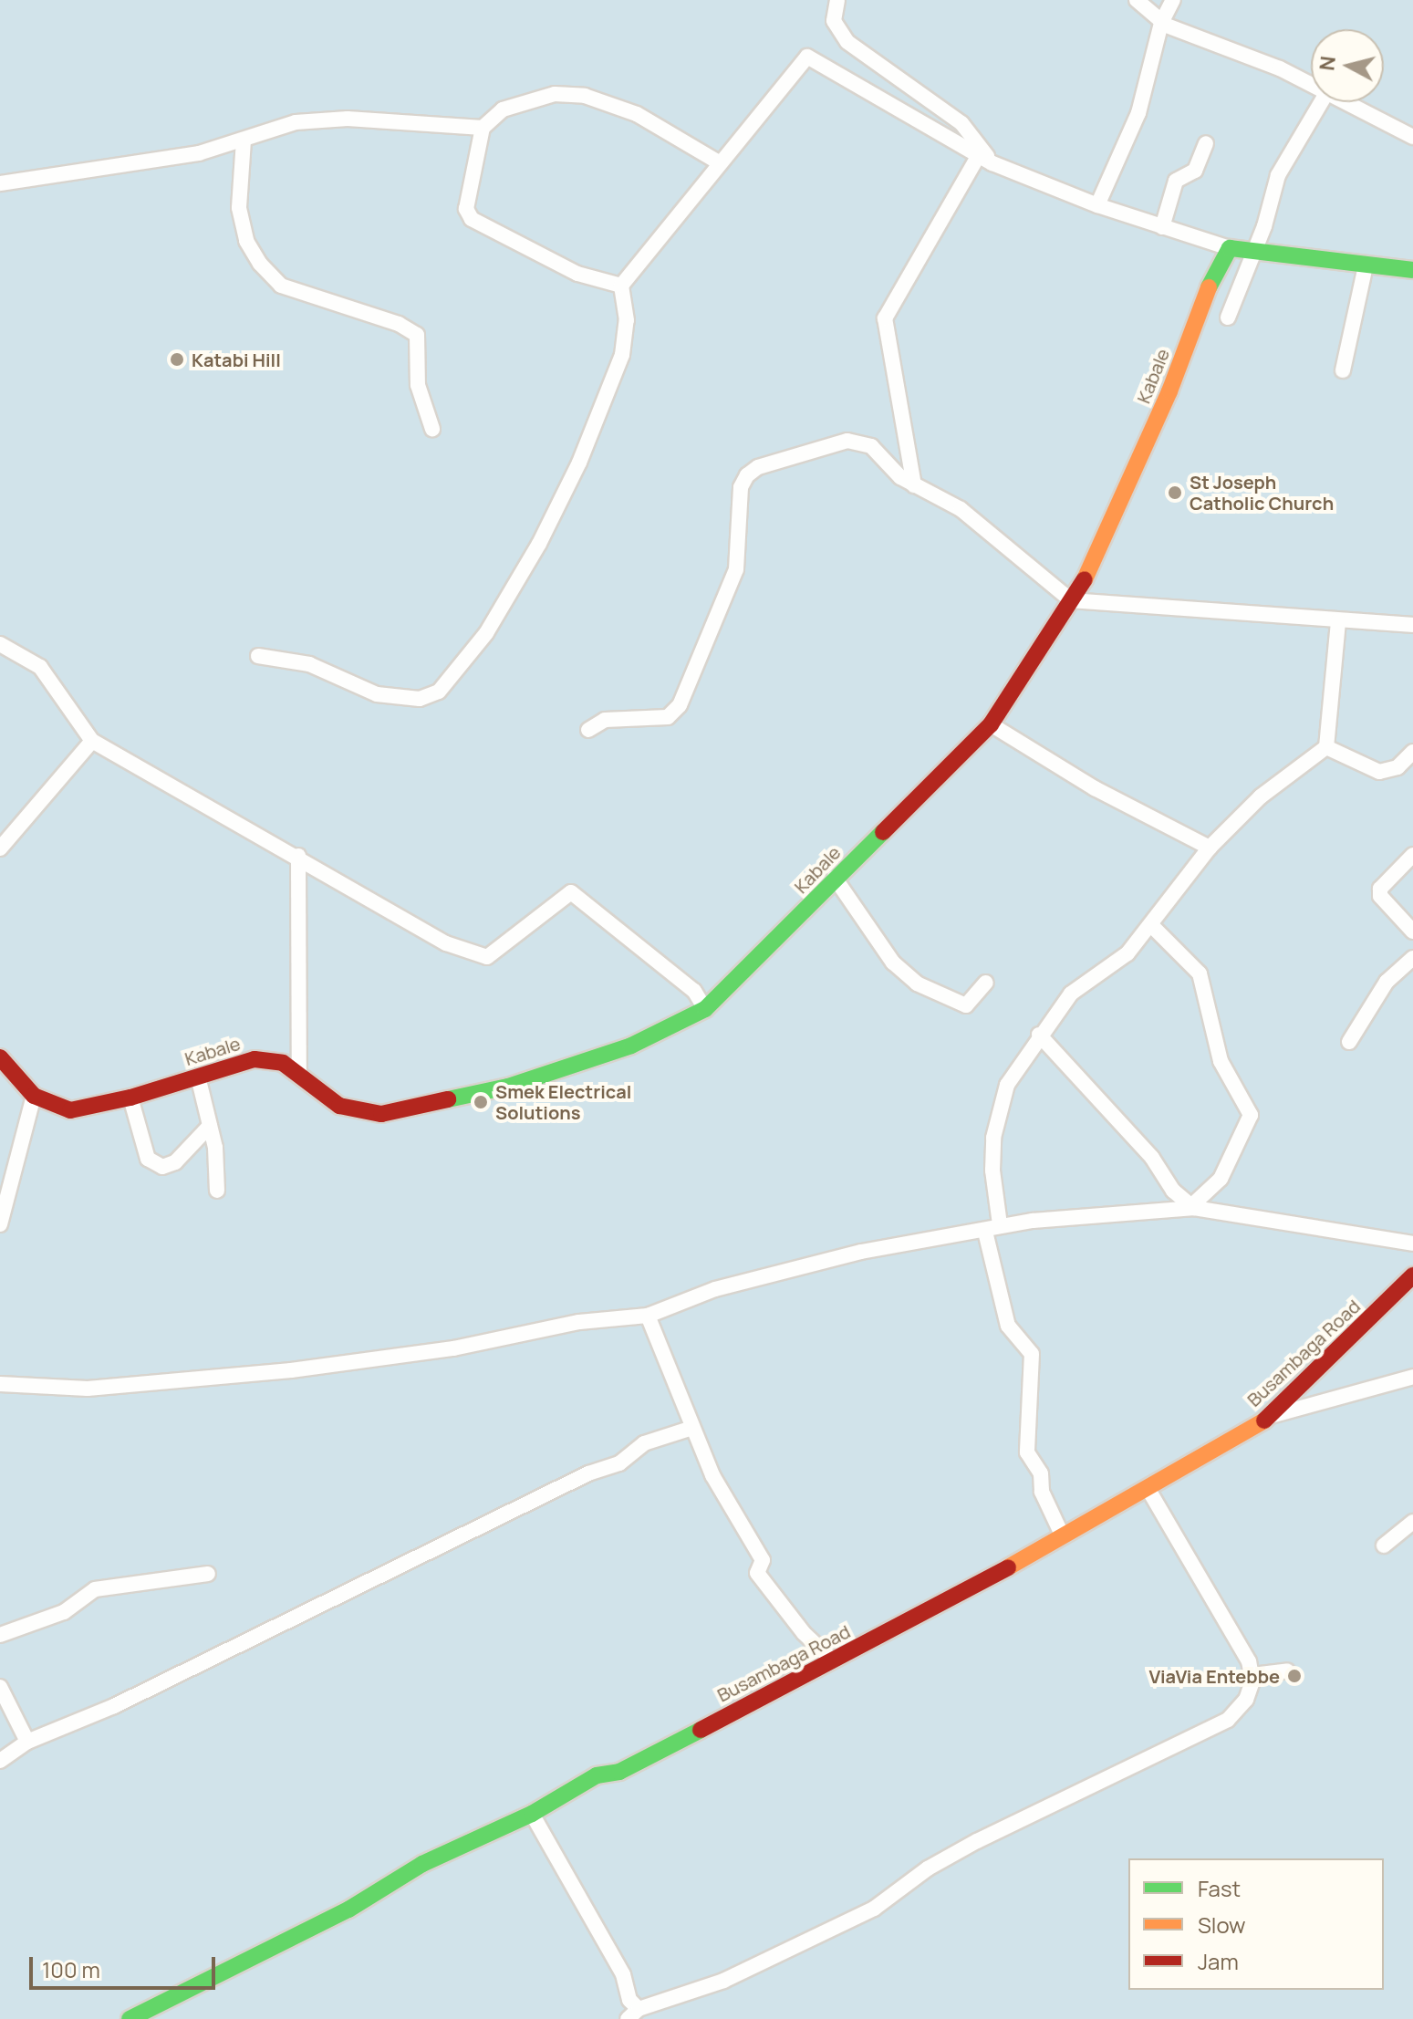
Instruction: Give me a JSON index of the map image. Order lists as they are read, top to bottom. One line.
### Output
{"streets":{"street":["Kabale","Busambaga Road"]},"places":["Katabi Hill","St Joseph Catholic Church","Smek Electrical Solutions","ViaVia Entebbe"],"legend":["Fast","Slow","Jam"],"scale_bar":"100 m","north":"left"}
